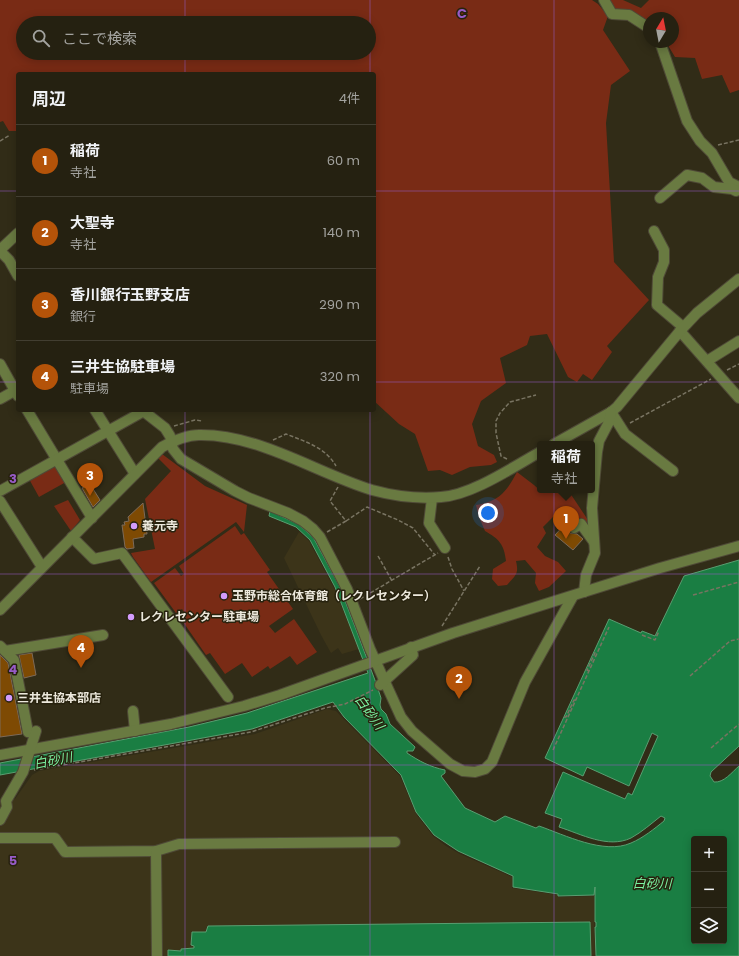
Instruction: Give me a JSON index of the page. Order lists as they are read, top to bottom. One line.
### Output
{"water":["白砂川"],"places":["養元寺","玉野市総合体育館（レクレセンター）","レクレセンター駐車場","三井生協本部店"],"north":"top","page":{"search":"ここで検索","heading":["周辺","4件"],"list":[{"mark":"1","name":"稲荷","note":"寺社","value":"60 m"},{"mark":"2","name":"大聖寺","note":"寺社","value":"140 m"},{"mark":"3","name":"香川銀行玉野支店","note":"銀行","value":"290 m"},{"mark":"4","name":"三井生協駐車場","note":"駐車場","value":"320 m"}],"popup":["稲荷","寺社"],"pins":["3","1","4","2"],"map_buttons":["+","−"]},"grid":{"columns":["C"],"rows":["3","4","5"]}}
